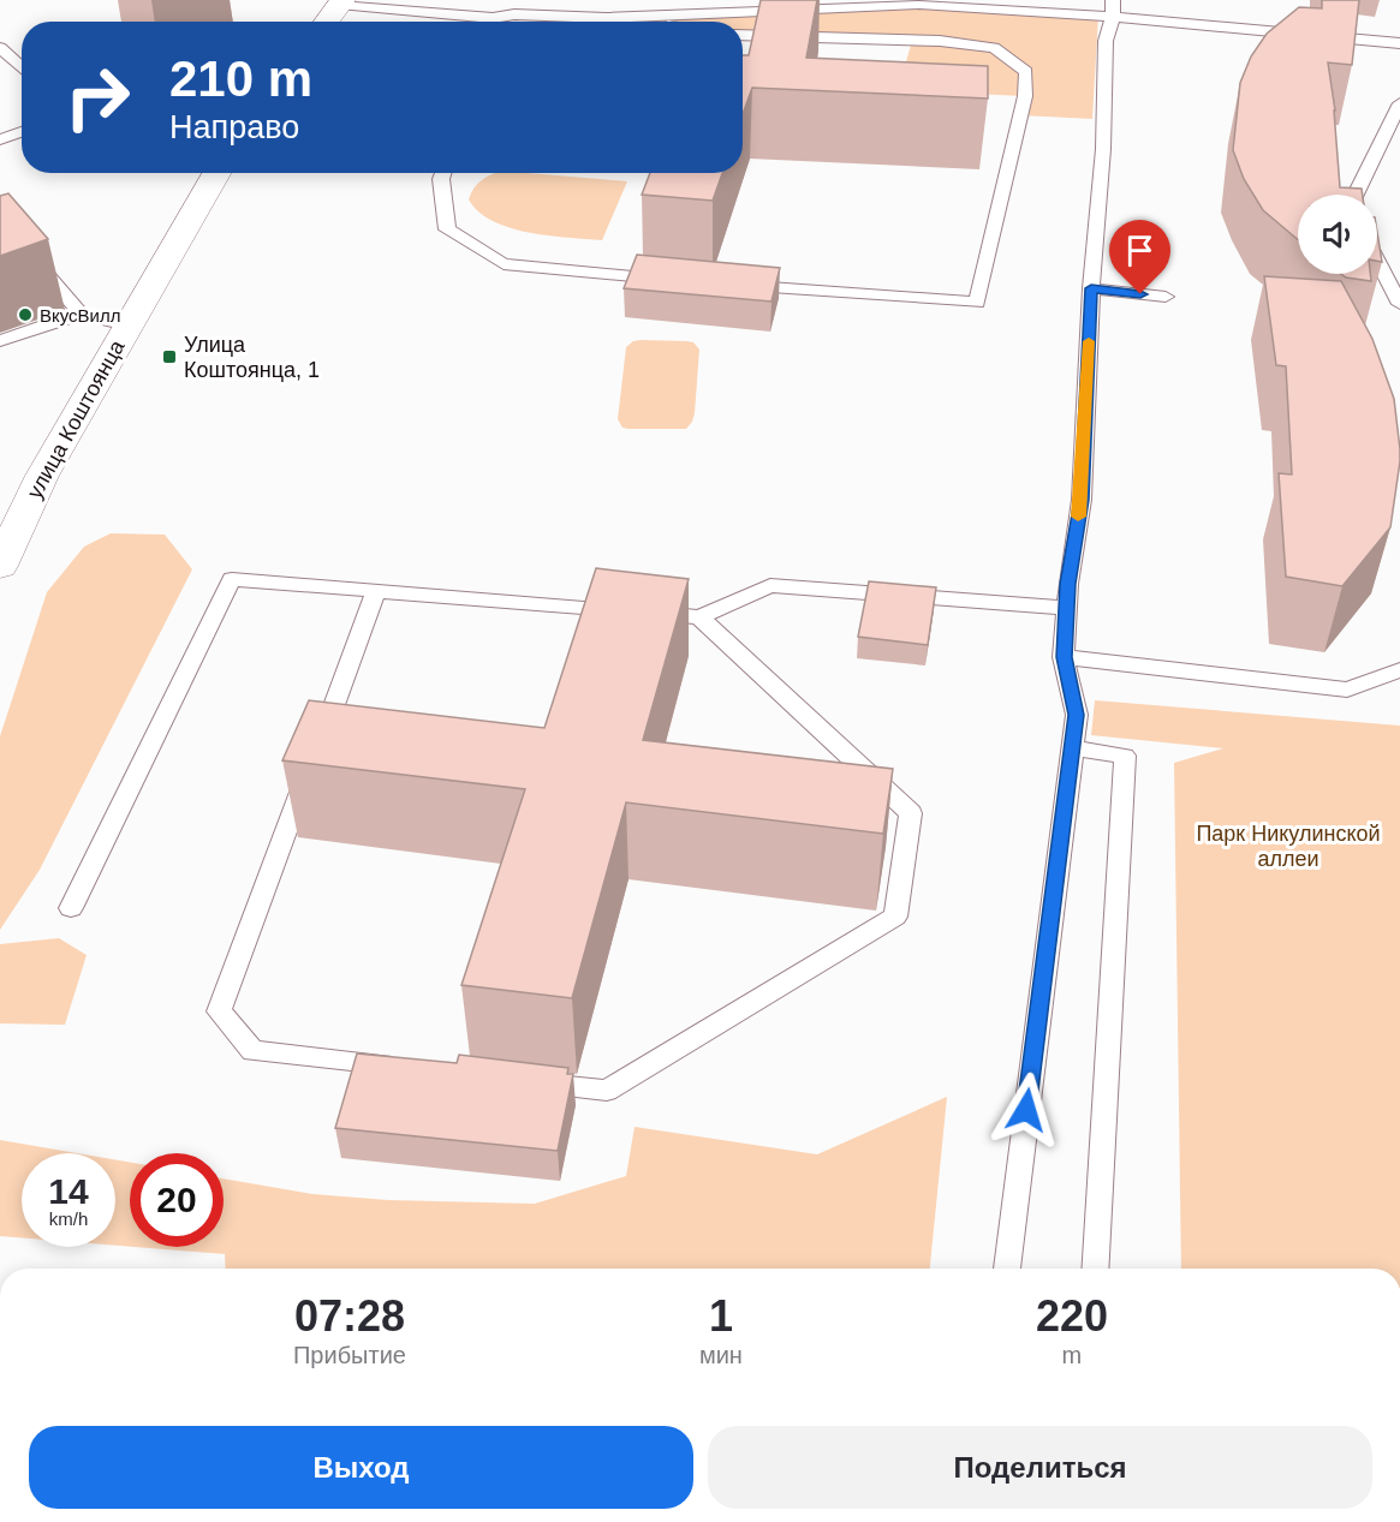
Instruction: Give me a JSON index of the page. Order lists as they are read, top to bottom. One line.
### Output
{"streets":{"street":["улица Коштоянца"]},"parks":["Парк Никулинской аллеи"],"places":{"other":["ВкусВилл"],"transit":["Улица Коштоянца, 1"]},"page":{"turn":["210 m","Направо"],"speed":"14 km/h","limit":"20","eta":["07:28","Прибытие","1","мин","220","m"],"buttons":["Выход","Поделиться"]}}
